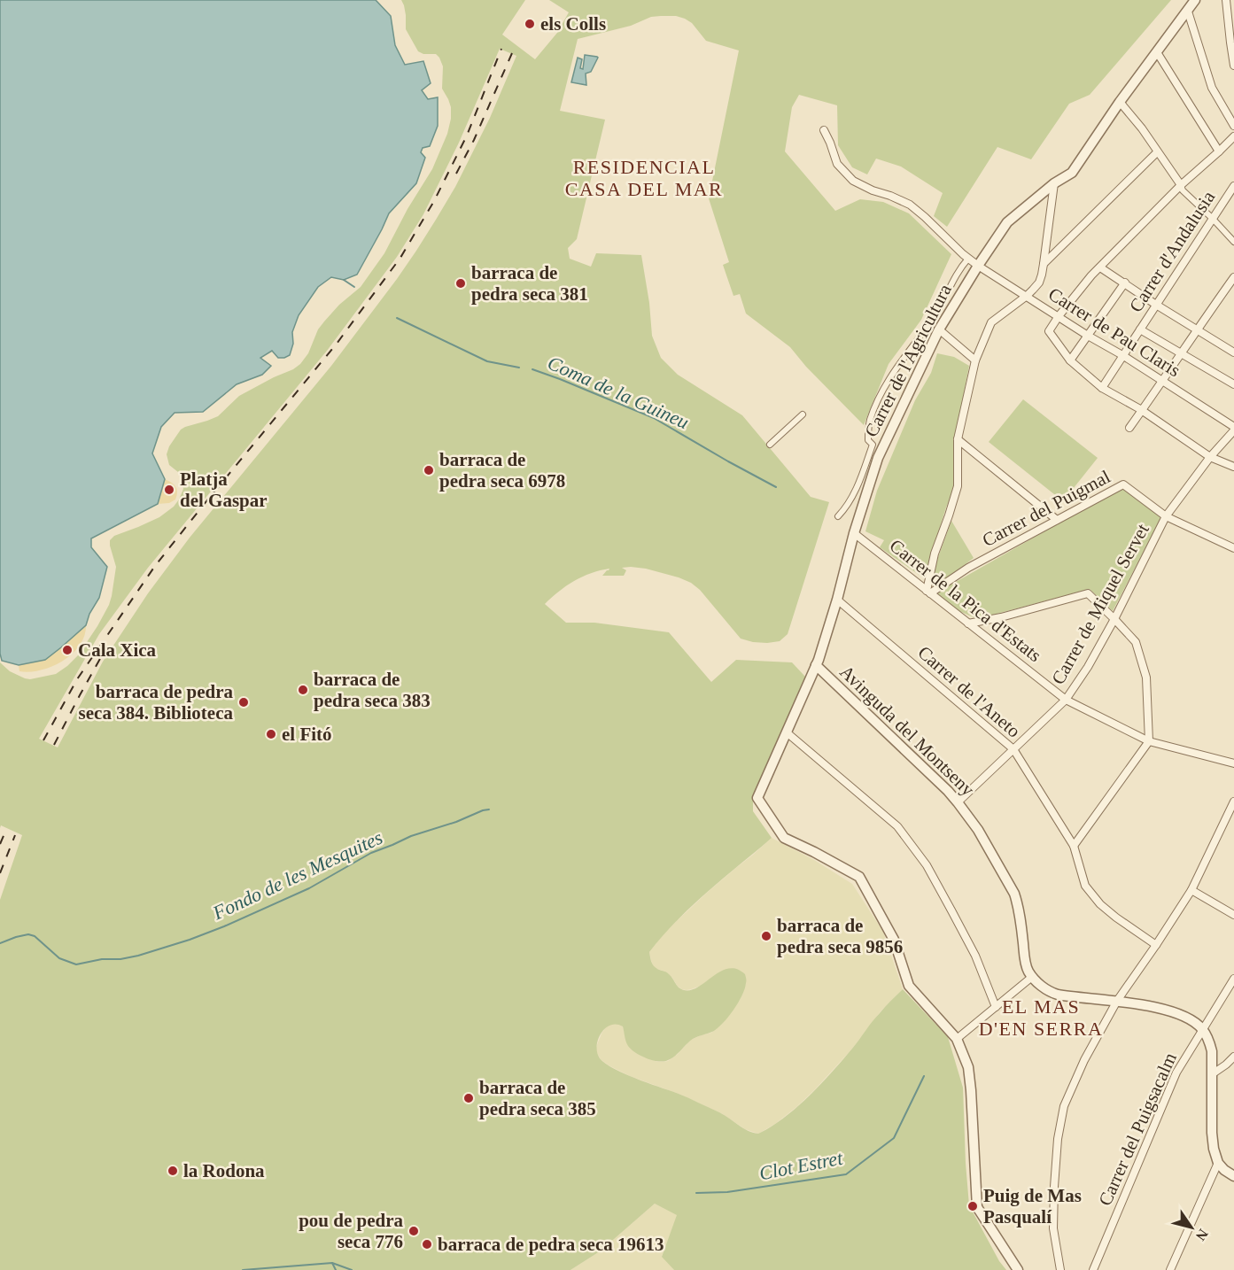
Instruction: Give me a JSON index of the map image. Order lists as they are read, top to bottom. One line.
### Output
{"streets":{"street":["Carrer d'Andalusia","Carrer de Pau Claris","Carrer de l'Agricultura","Carrer del Puigmal","Carrer de la Pica d'Estats","Carrer de Miquel Servet","Carrer de l'Aneto","Avinguda del Montseny","Carrer del Puigsacalm"]},"crossings":[["Carrer d'Andalusia","Carrer de Pau Claris"],["Carrer de Pau Claris","Carrer de l'Agricultura"],["Carrer de Pau Claris","Carrer de Miquel Servet"],["Carrer de l'Agricultura","Carrer de la Pica d'Estats"],["Carrer de l'Agricultura","Carrer de l'Aneto"],["Carrer de l'Agricultura","Avinguda del Montseny"],["Carrer del Puigmal","Carrer de la Pica d'Estats"],["Carrer del Puigmal","Carrer de Miquel Servet"],["Carrer de la Pica d'Estats","Carrer de Miquel Servet"],["Carrer de Miquel Servet","Carrer de l'Aneto"],["Carrer de Miquel Servet","Avinguda del Montseny"]],"districts":["RESIDENCIAL CASA DEL MAR","EL MAS D'EN SERRA"],"water":["Coma de la Guineu","Fondo de les Mesquites","Clot Estret"],"places":["els Colls","barraca de pedra seca 381","barraca de pedra seca 6978","Platja del Gaspar","Cala Xica","barraca de pedra seca 383","barraca de pedra seca 384. Biblioteca","el Fitó","barraca de pedra seca 9856","barraca de pedra seca 385","la Rodona","Puig de Mas Pasqualí","pou de pedra seca 776","barraca de pedra seca 19613"],"north":"bottom right"}
